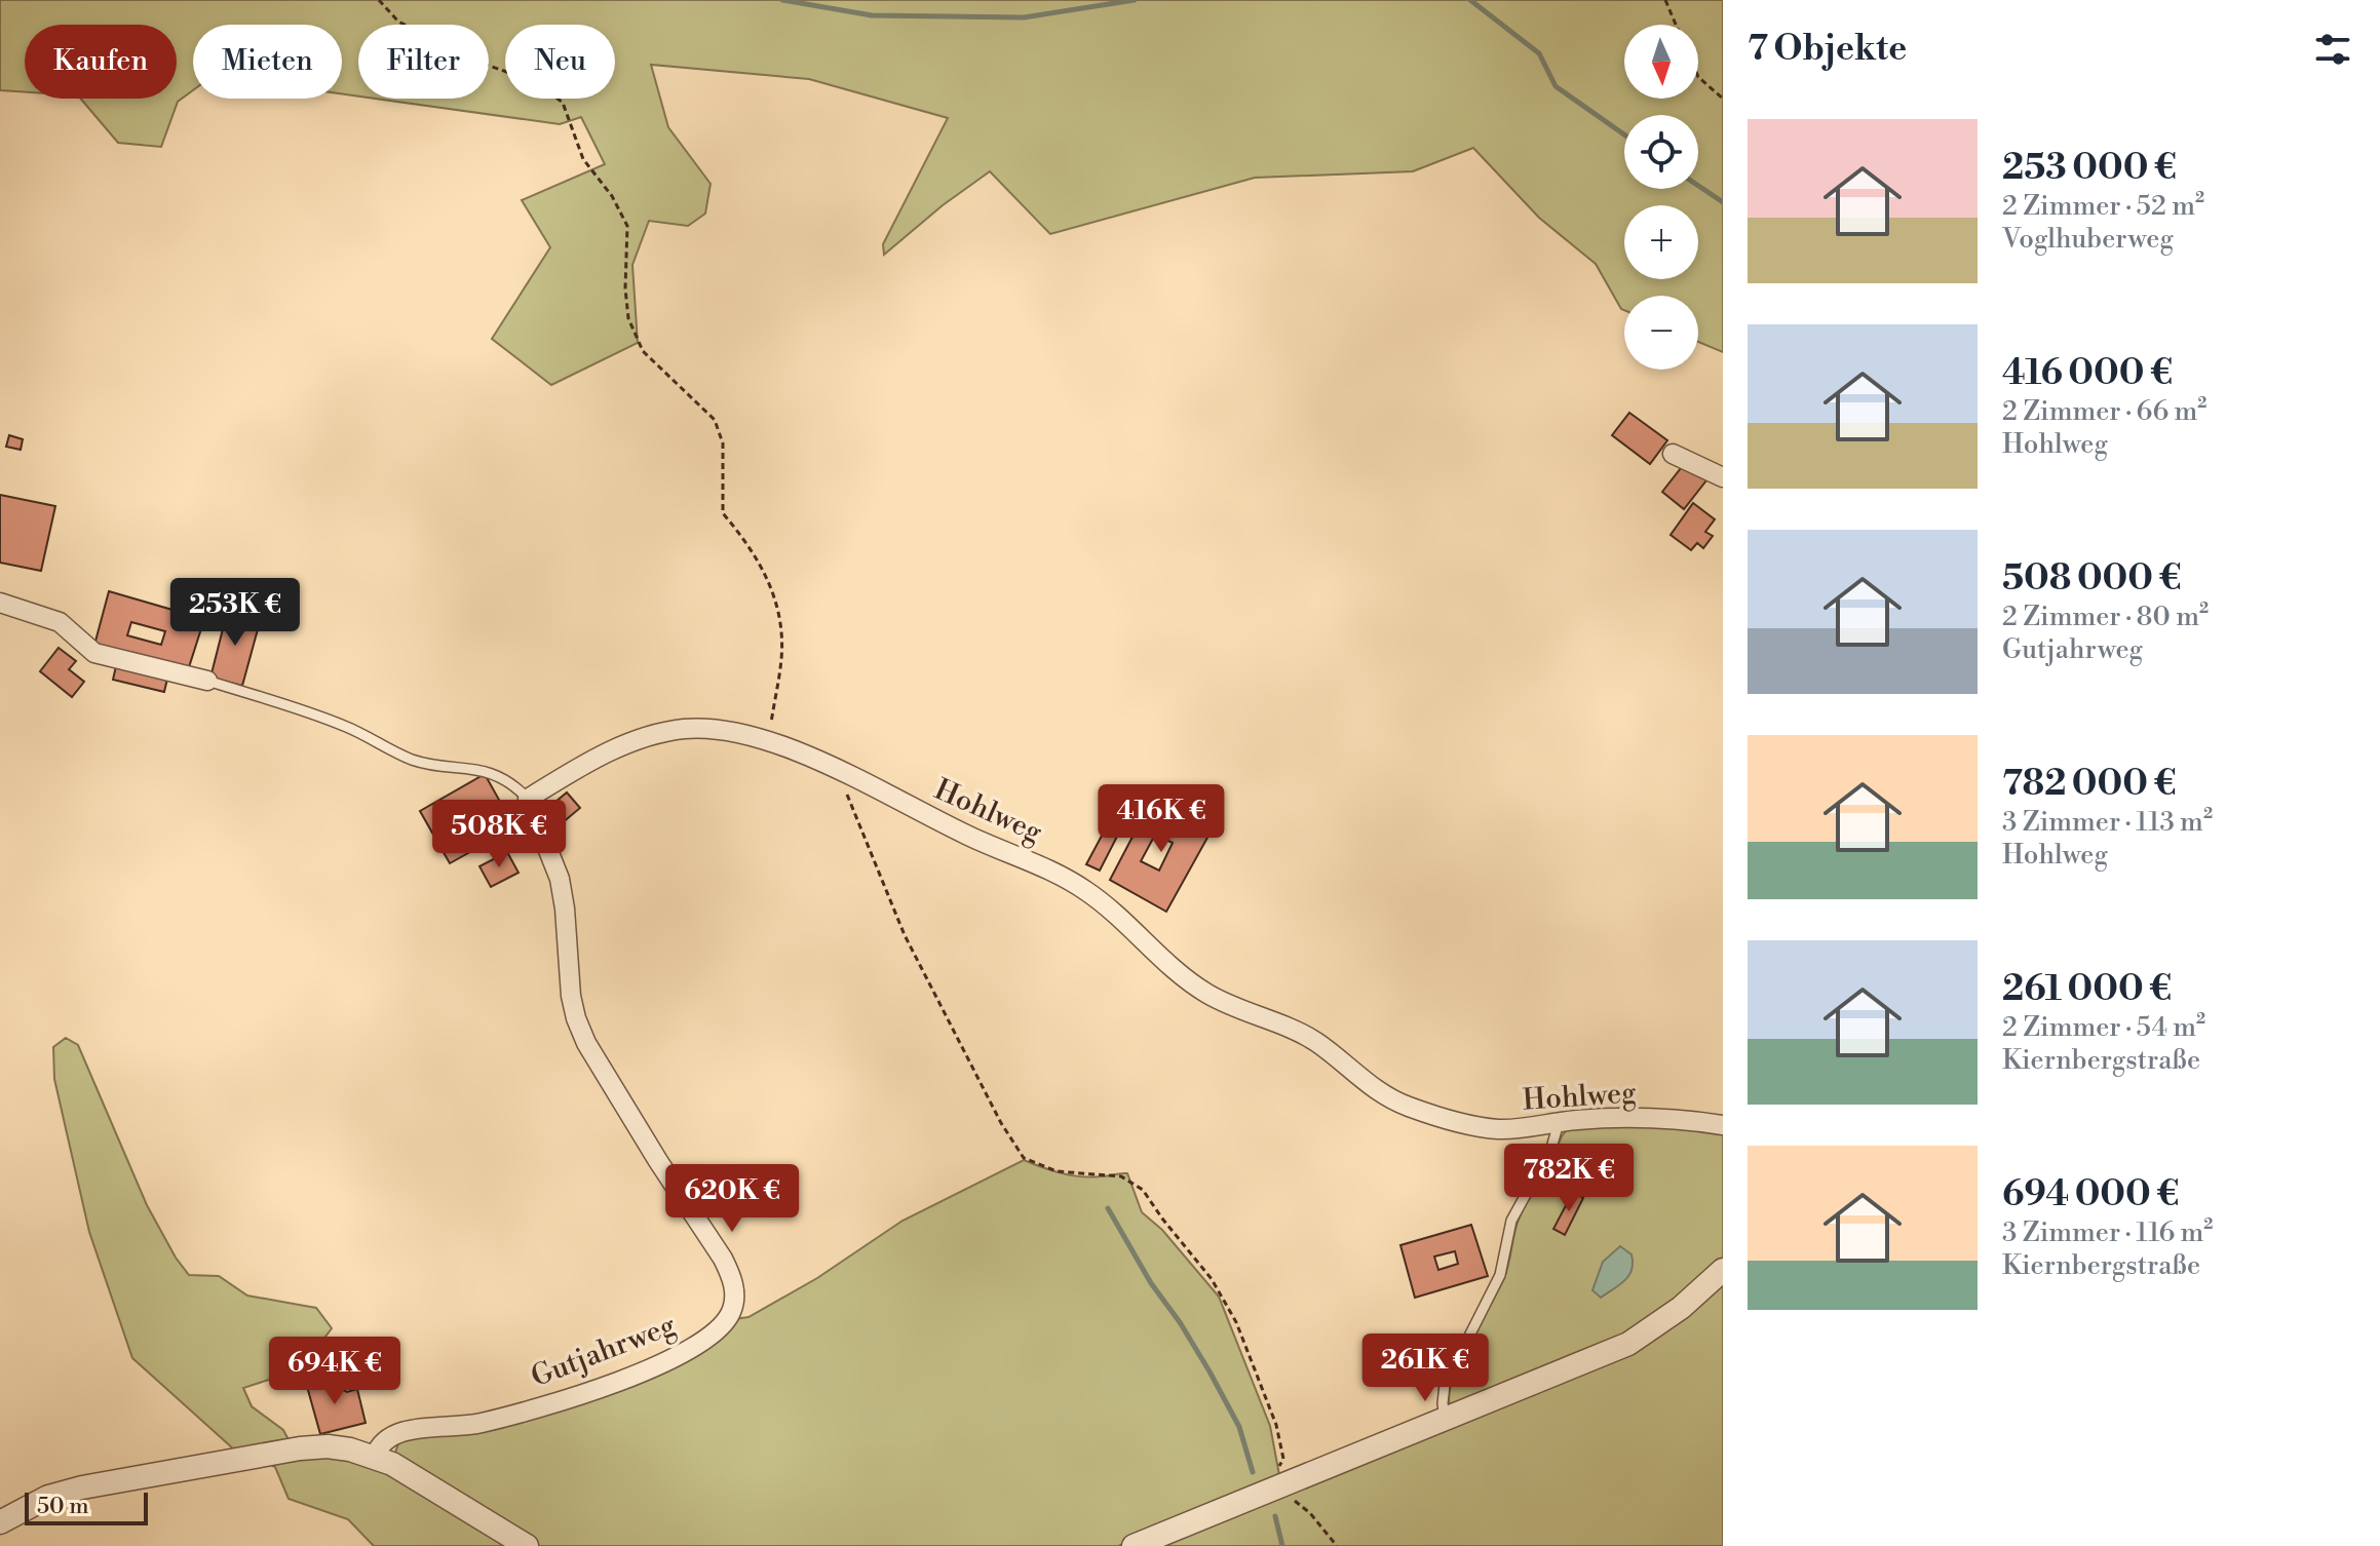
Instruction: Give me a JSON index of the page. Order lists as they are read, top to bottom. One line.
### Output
{"streets":{"street":["Hohlweg","Gutjahrweg"]},"crossings":[["Hohlweg","Gutjahrweg"]],"scale_bar":"50 m","north":"bottom","page":{"heading":"7 Objekte","map_buttons":["+","−"],"chip":["Kaufen","Mieten","Filter","Neu"],"list":[{"name":"253 000 €","note":"2 Zimmer · 52 m² · Voglhuberweg"},{"name":"416 000 €","note":"2 Zimmer · 66 m² · Hohlweg"},{"name":"508 000 €","note":"2 Zimmer · 80 m² · Gutjahrweg"},{"name":"782 000 €","note":"3 Zimmer · 113 m² · Hohlweg"},{"name":"261 000 €","note":"2 Zimmer · 54 m² · Kiernbergstraße"},{"name":"694 000 €","note":"3 Zimmer · 116 m² · Kiernbergstraße"}],"price":["253K €","416K €","508K €","782K €","620K €","261K €","694K €"],"scale":"50 m"}}
